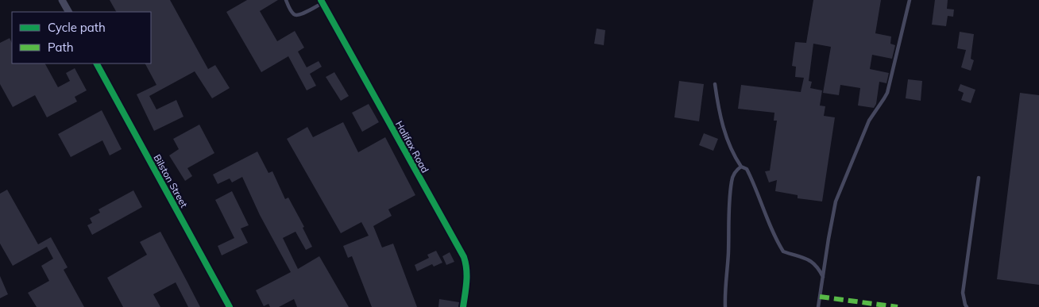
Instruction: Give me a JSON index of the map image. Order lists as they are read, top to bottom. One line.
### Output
{"streets":{"street":["Halifax Road","Bilston Street"]},"legend":["Cycle path","Path"]}
